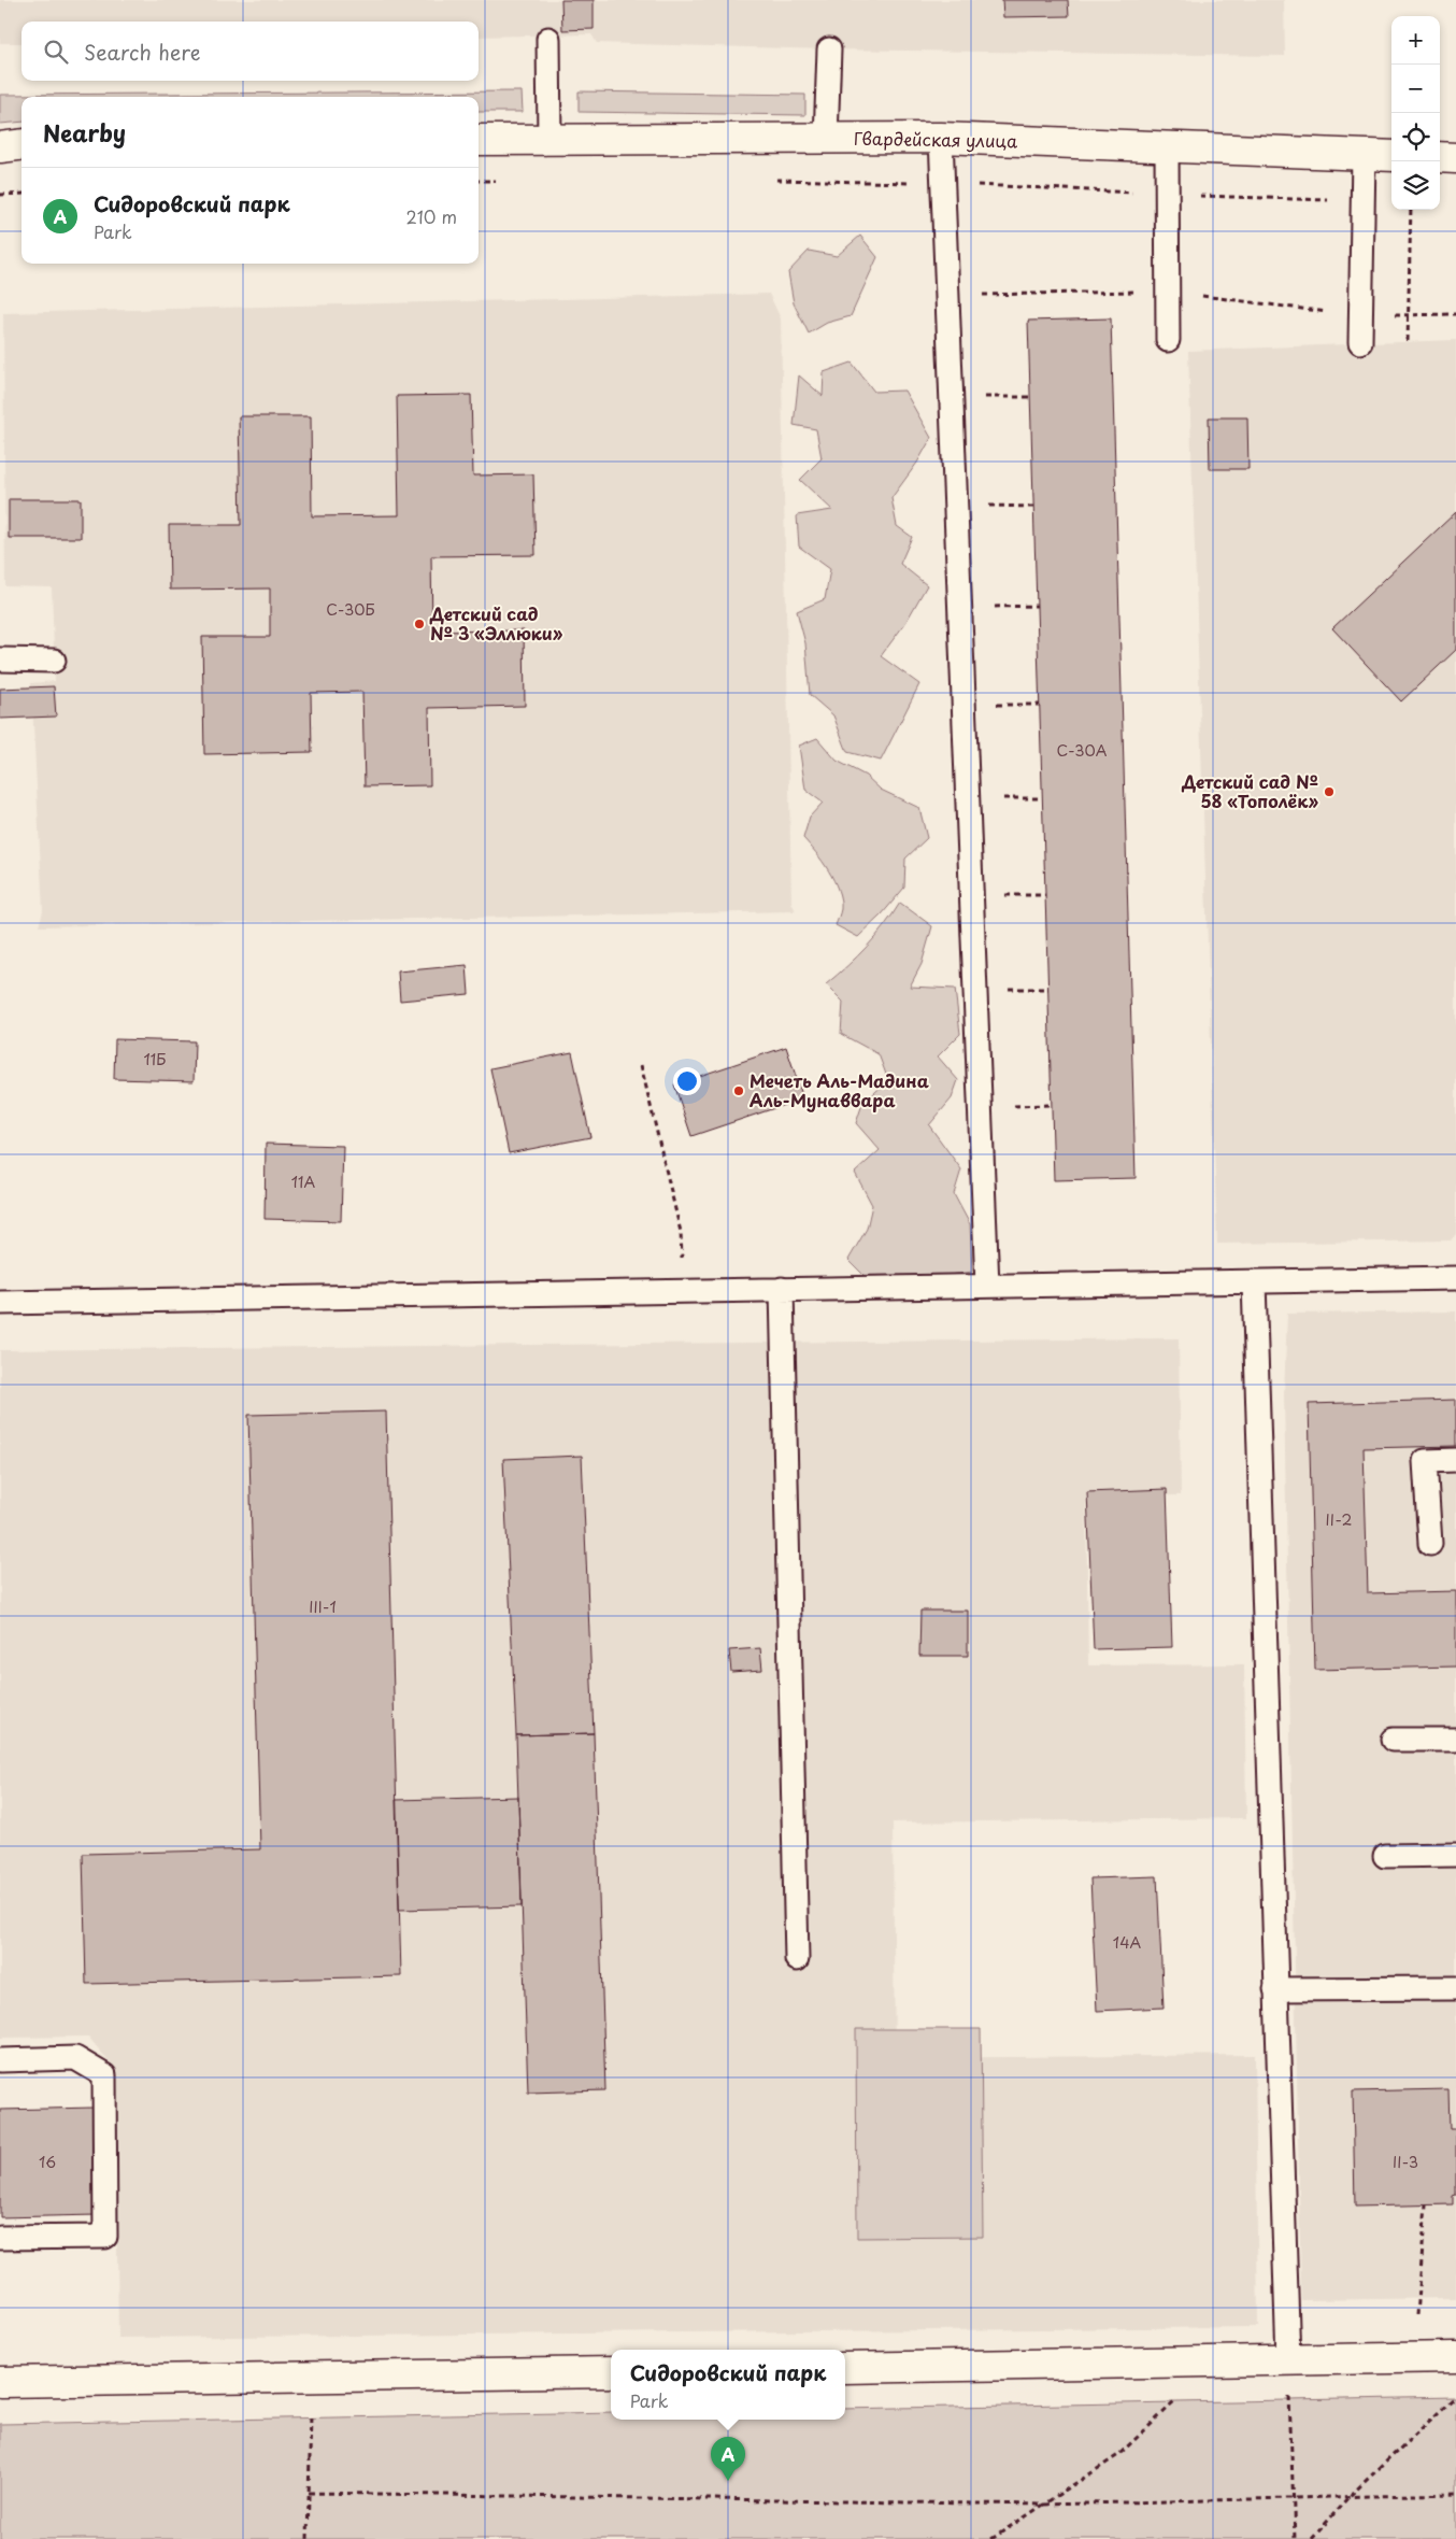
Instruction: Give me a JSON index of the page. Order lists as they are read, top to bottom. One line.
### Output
{"streets":{"street":["Гвардейская улица"]},"places":["Детский сад № 3 «Эллюки»","Детский сад № 58 «Тополёк»","Мечеть Аль-Мадина Аль-Мунаввара"],"house_numbers":["С-30Б","С-30А","11Б","11А","II-2","III-1","14А","16","II-3"],"page":{"map_buttons":["+","−"],"search":"Search here","heading":"Nearby","list":[{"mark":"A","name":"Сидоровский парк","note":"Park","value":"210 m"}],"popup":["Сидоровский парк","Park"],"pins":"A"}}
